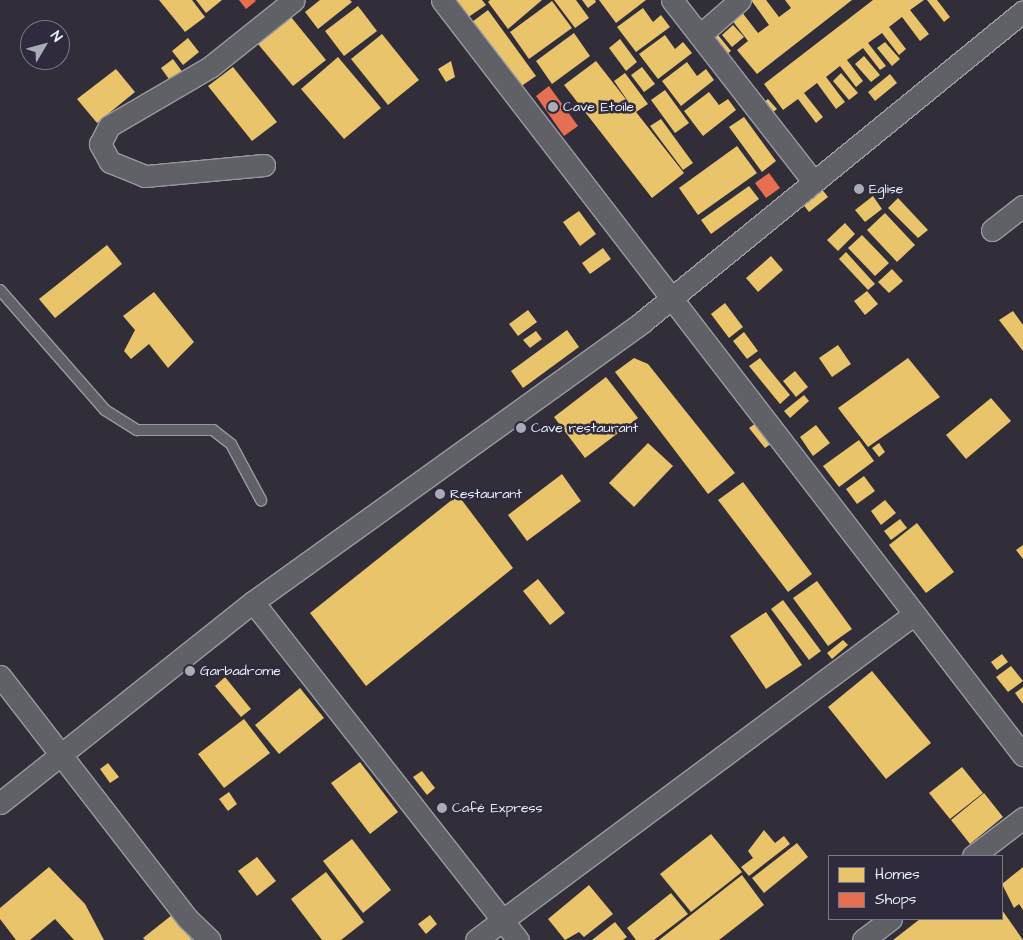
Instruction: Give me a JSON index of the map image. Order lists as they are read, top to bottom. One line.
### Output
{"places":["Cave Etoile","Eglise","Cave restaurant","Restaurant","Garbadrome","Café Express"],"legend":["Homes","Shops"],"north":"top right"}
